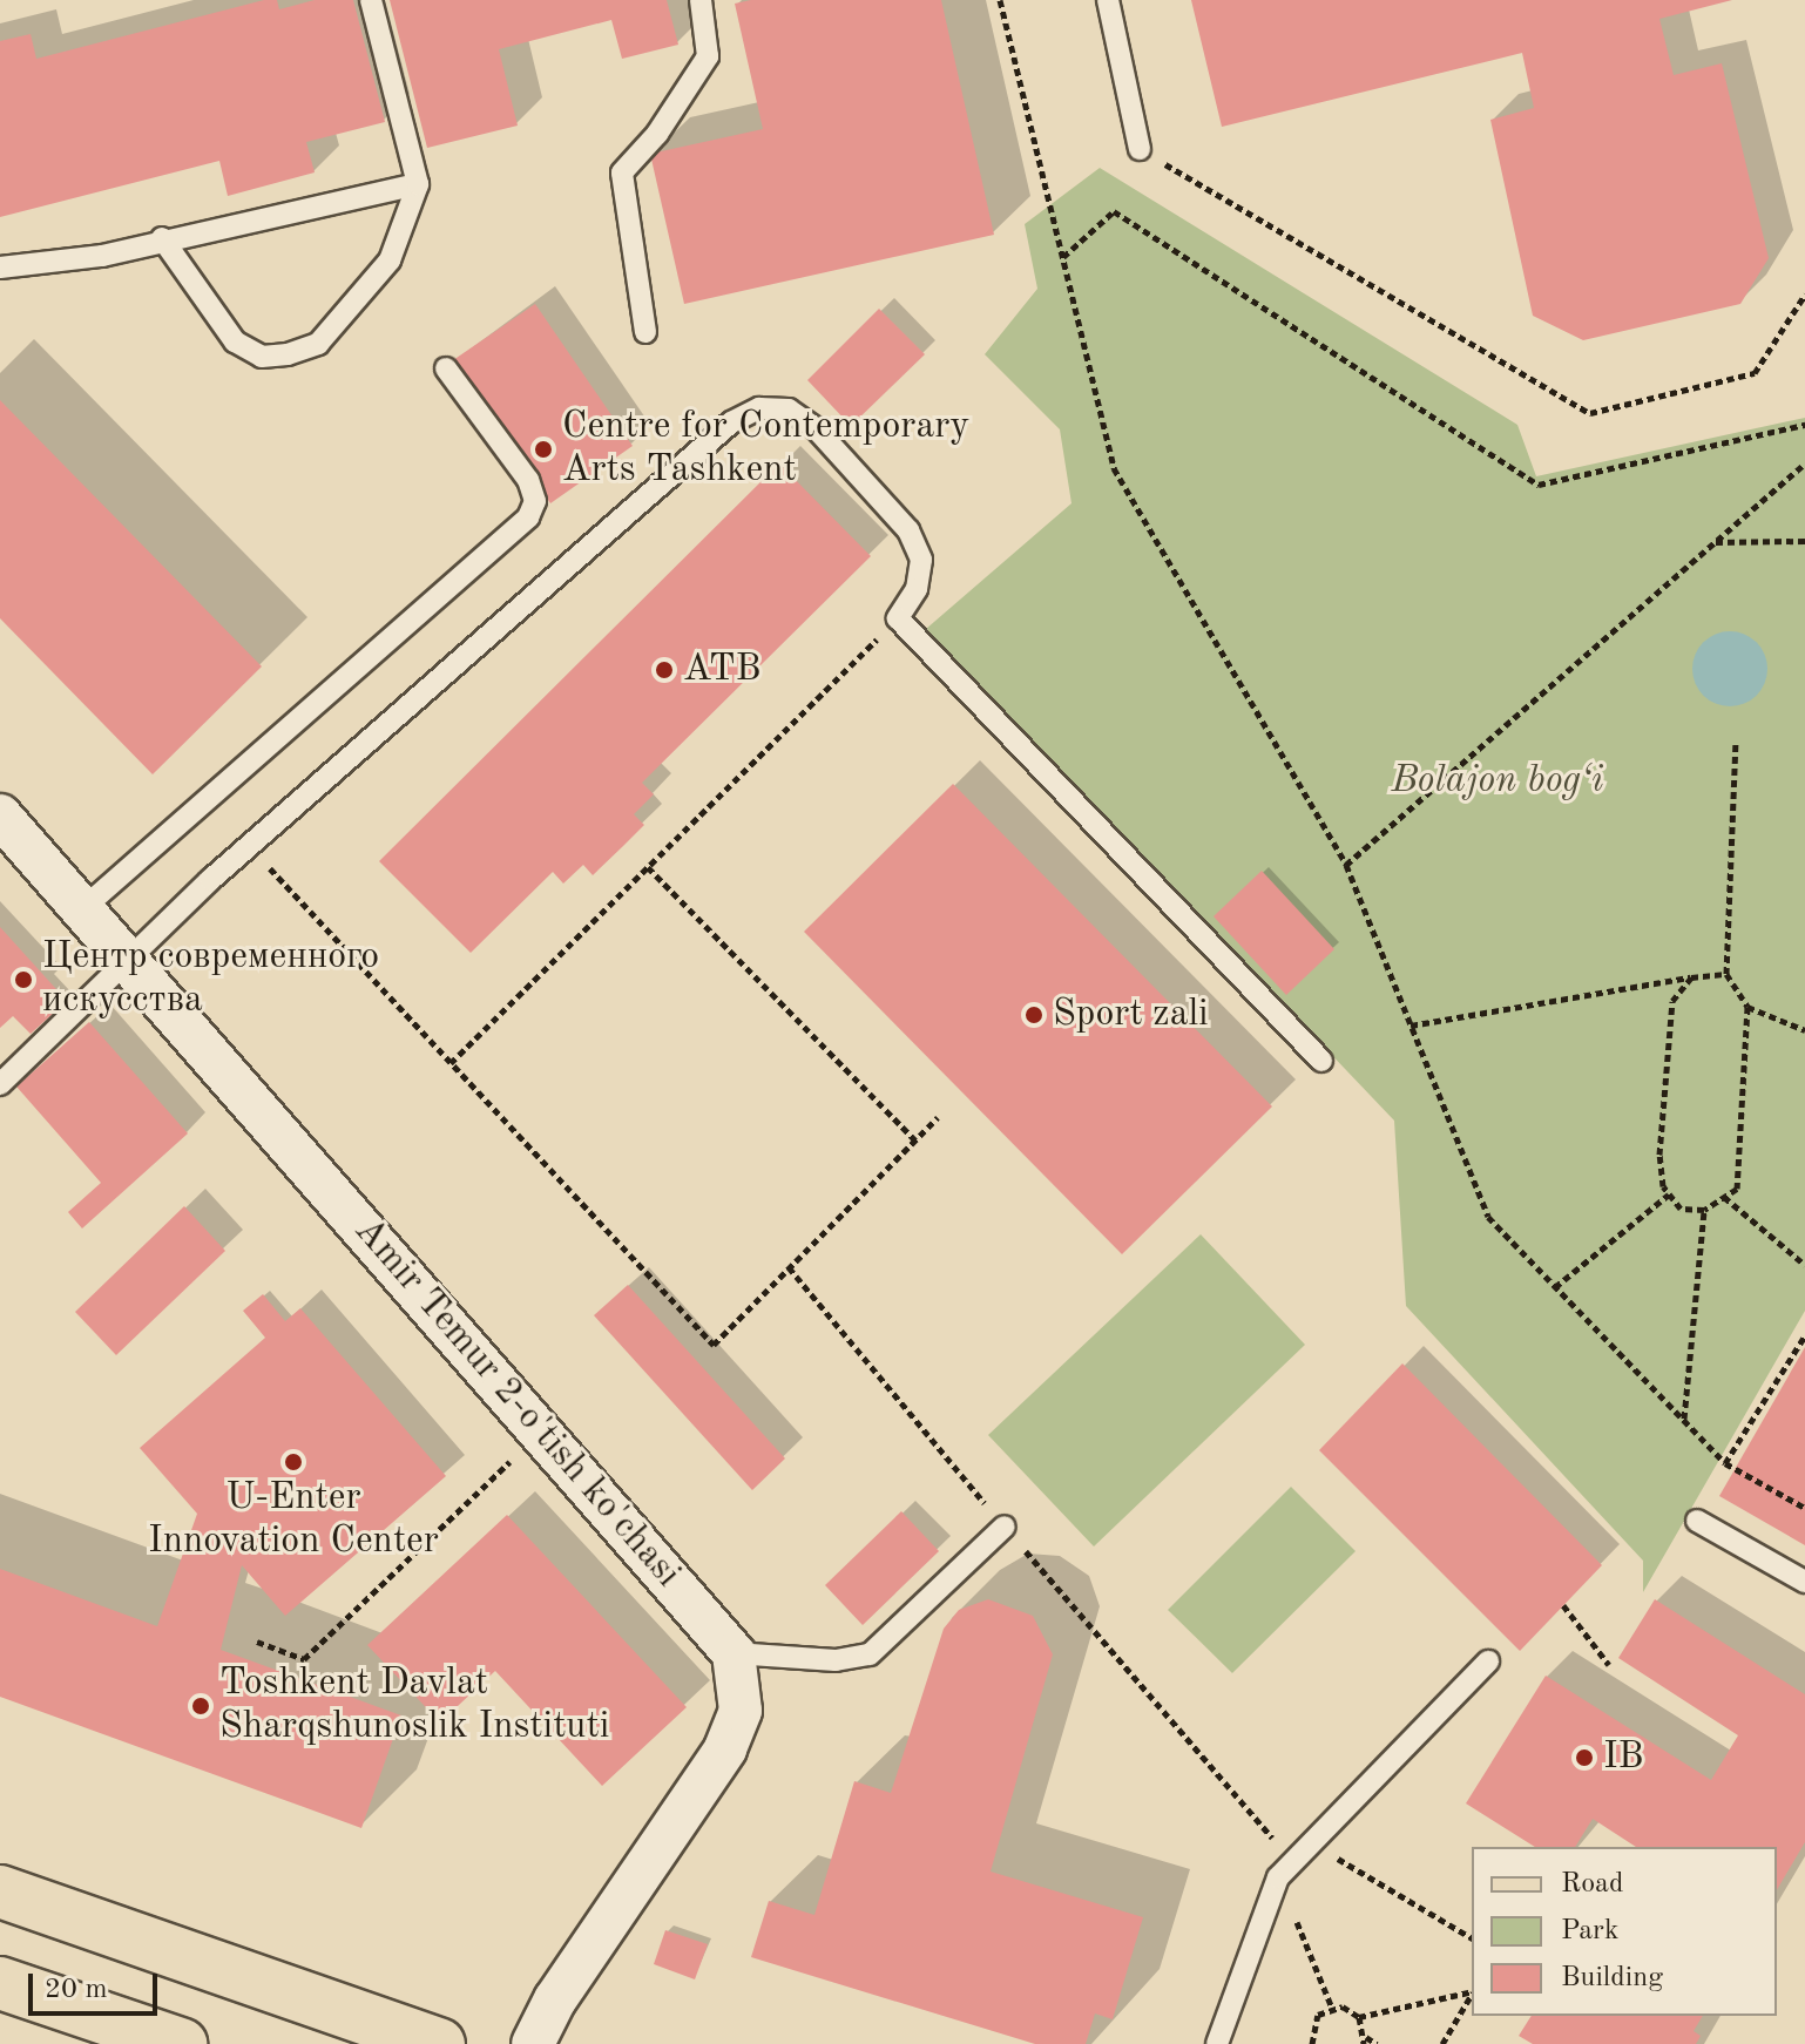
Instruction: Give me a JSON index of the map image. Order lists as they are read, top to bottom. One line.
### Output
{"streets":{"street":["Amir Temur 2-o'tish ko'chasi"]},"parks":["Bolajon bog‘i"],"places":["Centre for Contemporary Arts Tashkent","ATB","Центр современного искусства","Sport zali","U-Enter Innovation Center","Toshkent Davlat Sharqshunoslik Instituti","IB"],"legend":["Road","Park","Building"],"scale_bar":"20 m"}
